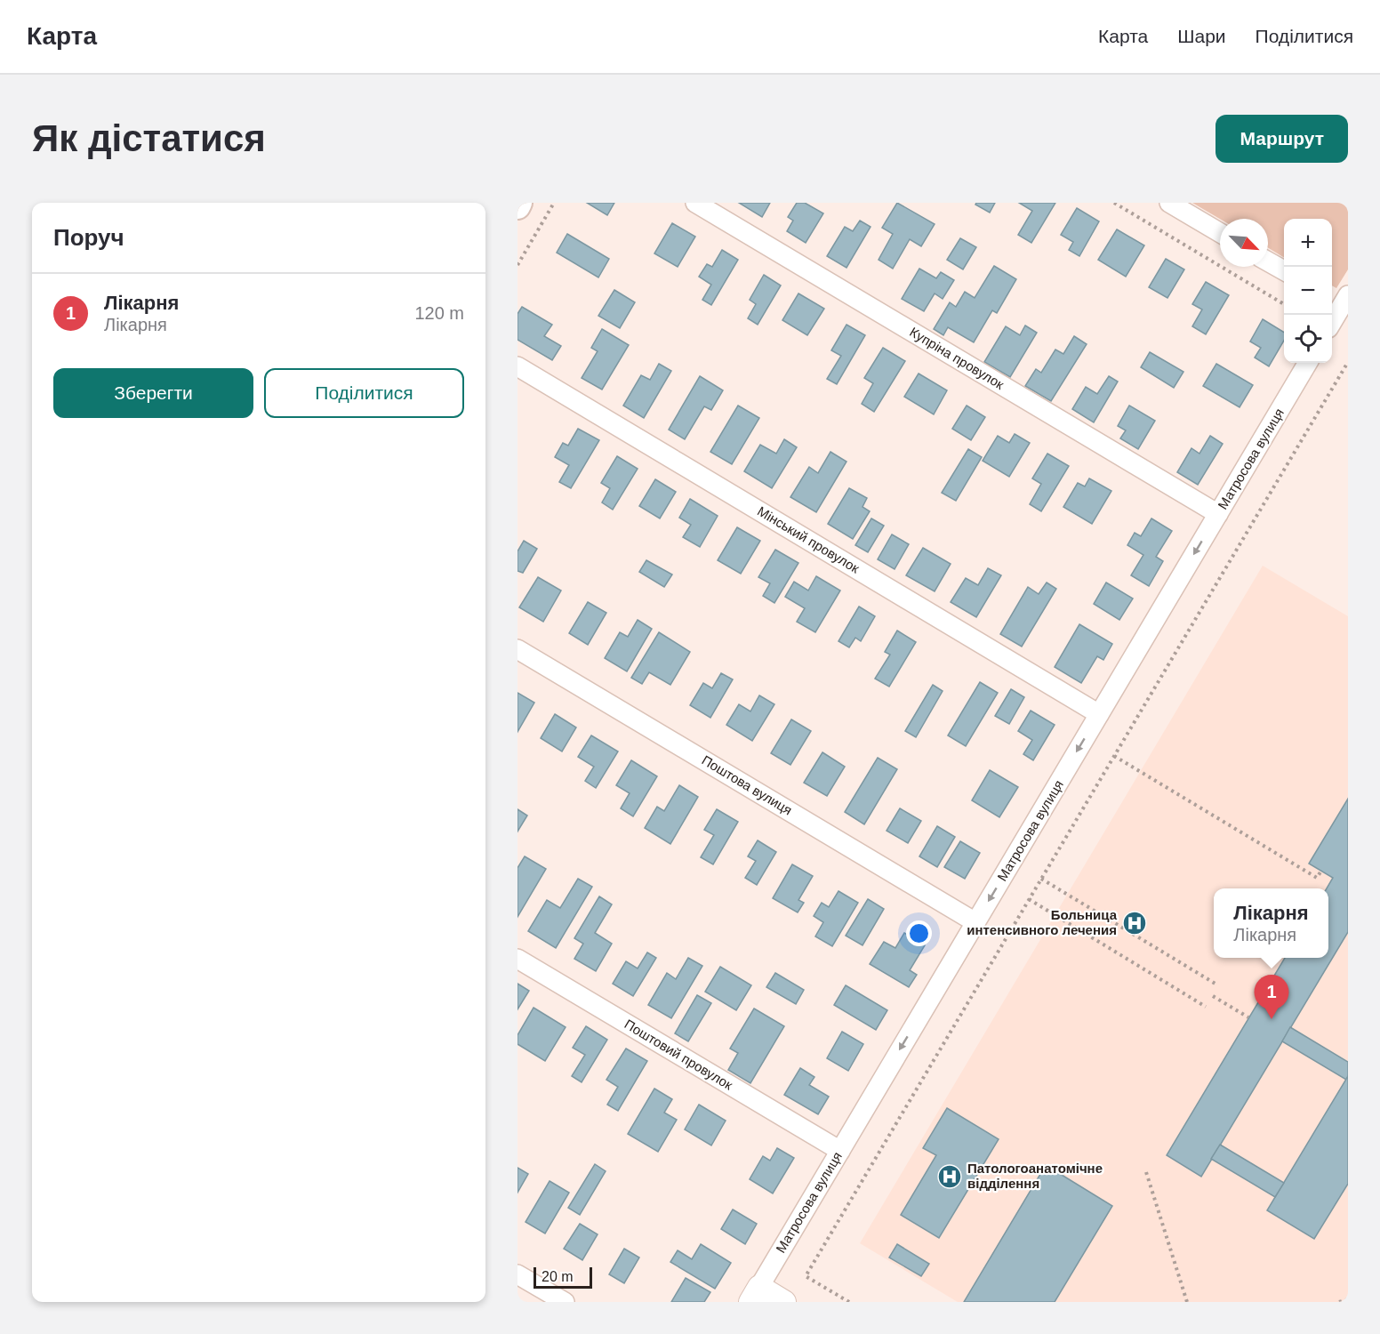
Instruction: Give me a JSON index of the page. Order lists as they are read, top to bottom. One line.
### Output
{"streets":{"street":["Купріна провулок","Матросова вулиця","Мінський провулок","Поштова вулиця","Поштовий провулок"]},"crossings":[["Купріна провулок","Матросова вулиця"],["Матросова вулиця","Мінський провулок"],["Матросова вулиця","Поштова вулиця"],["Матросова вулиця","Поштовий провулок"]],"one_way":["Матросова вулиця"],"places":{"hospital":["Больница интенсивного лечения","Патологоанатомічне відділення"]},"scale_bar":"20 m","north":"bottom right","page":{"header":"Карта","nav":["Карта","Шари","Поділитися"],"buttons":["Маршрут",["Зберегти","Поділитися"]],"title":"Як дістатися","heading":"Поруч","map_buttons":["+","−"],"list":[{"mark":"1","name":"Лікарня","note":"Лікарня","value":"120 m"}],"popup":["Лікарня","Лікарня"],"pins":"1","scale":"20 m"}}
